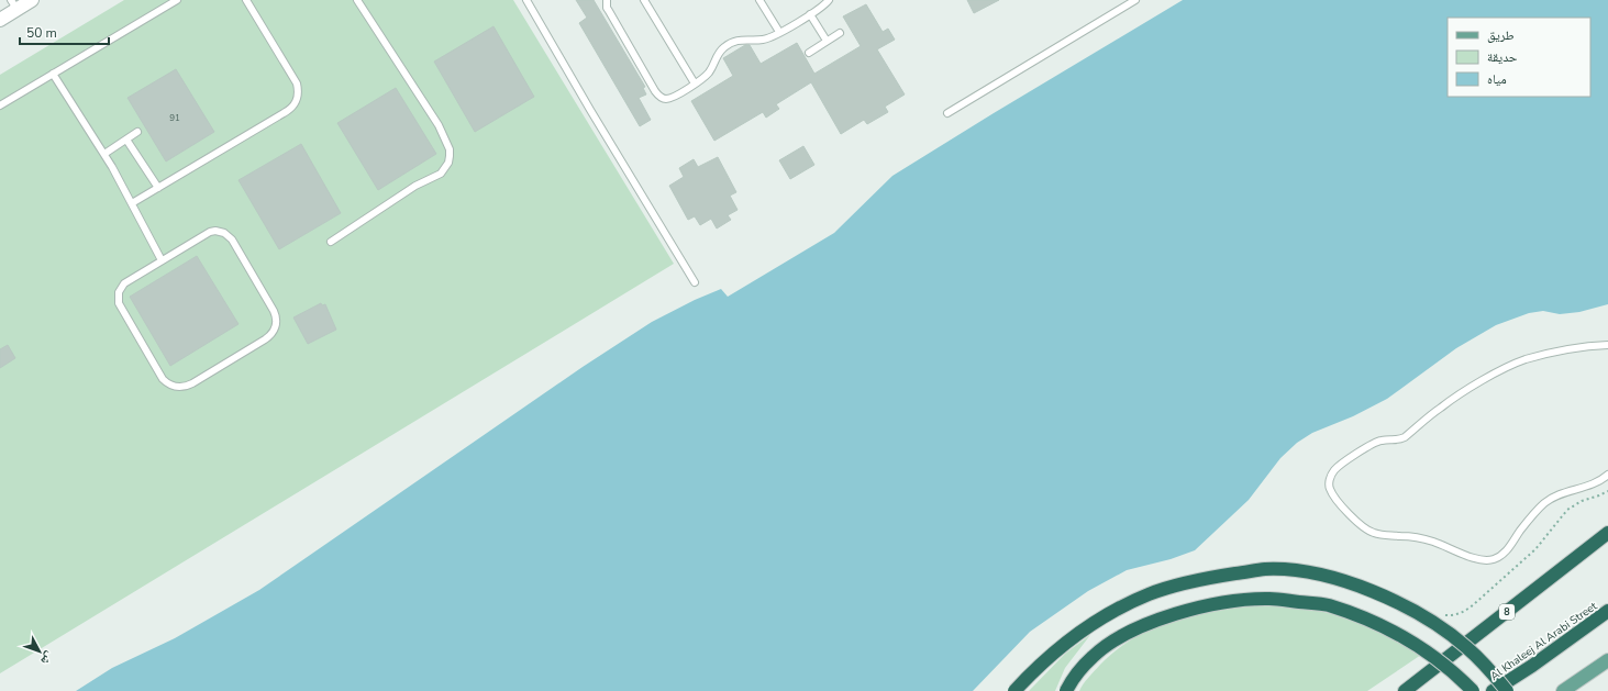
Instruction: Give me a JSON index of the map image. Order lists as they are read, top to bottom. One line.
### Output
{"streets":{"highway":["8","Al Khaleej Al Arabi Street"]},"house_numbers":["91"],"legend":["طريق","حديقة","مياه"],"scale_bar":"50 m","north":"bottom right"}
